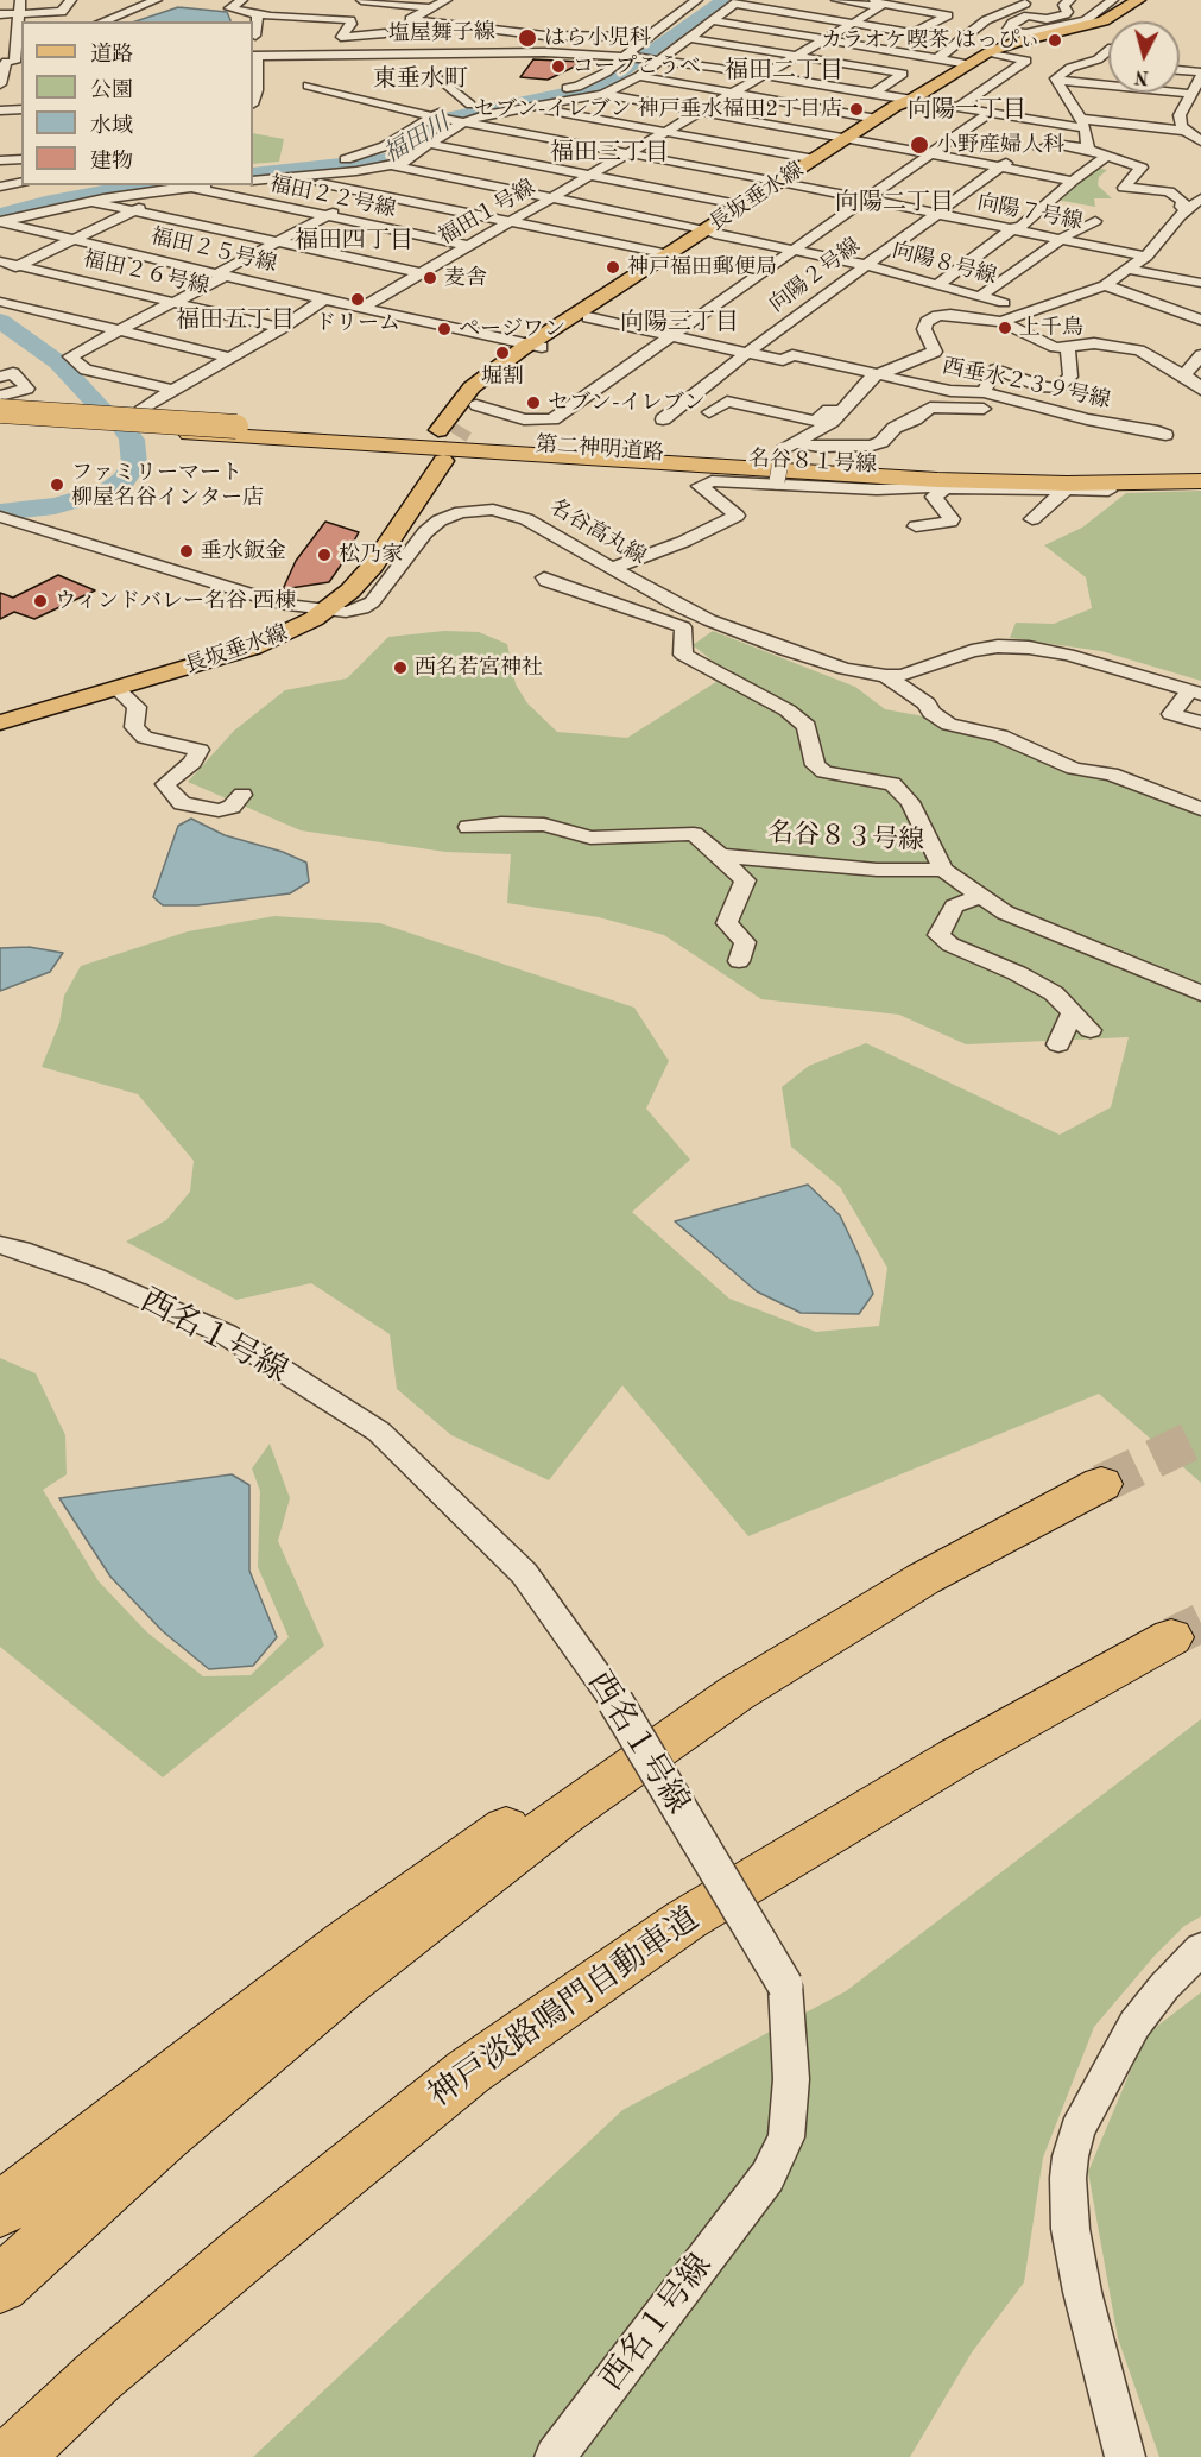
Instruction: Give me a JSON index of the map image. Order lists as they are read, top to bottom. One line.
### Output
{"streets":{"highway":["第二神明道路","神戸淡路鳴門自動車道"],"main road":["長坂垂水線"],"street":["塩屋舞子線","福田２２号線","福田１号線","向陽７号線","福田２５号線","向陽８号線","福田２６号線","向陽２号線","西垂水２３９号線","名谷８１号線","名谷高丸線","名谷８３号線","西名１号線"]},"crossings":[["福田２２号線","福田１号線"],["長坂垂水線","向陽７号線"],["長坂垂水線","福田２５号線"],["長坂垂水線","向陽８号線"],["長坂垂水線","西垂水２３９号線"],["長坂垂水線","名谷高丸線"],["福田１号線","向陽７号線"],["福田１号線","福田２５号線"],["福田１号線","向陽８号線"],["向陽７号線","向陽２号線"],["向陽８号線","向陽２号線"],["向陽２号線","西垂水２３９号線"],["名谷８１号線","名谷高丸線"],["名谷８１号線","名谷８３号線"]],"districts":["福田二丁目","東垂水町","向陽一丁目","福田三丁目","向陽二丁目","福田四丁目","福田五丁目","向陽三丁目"],"water":["福田川"],"places":["はら小児科","カラオケ喫茶 はっぴぃ","コープこうべ","セブン-イレブン 神戸垂水福田2丁目店","小野産婦人科","神戸福田郵便局","麦舎","ドリーム","上千鳥","ページワン","堀割","セブン-イレブン","ファミリーマート 柳屋名谷インター店","垂水鈑金","松乃家","ウィンドバレー名谷 西棟","西名若宮神社"],"legend":["道路","公園","水域","建物"],"north":"bottom"}
